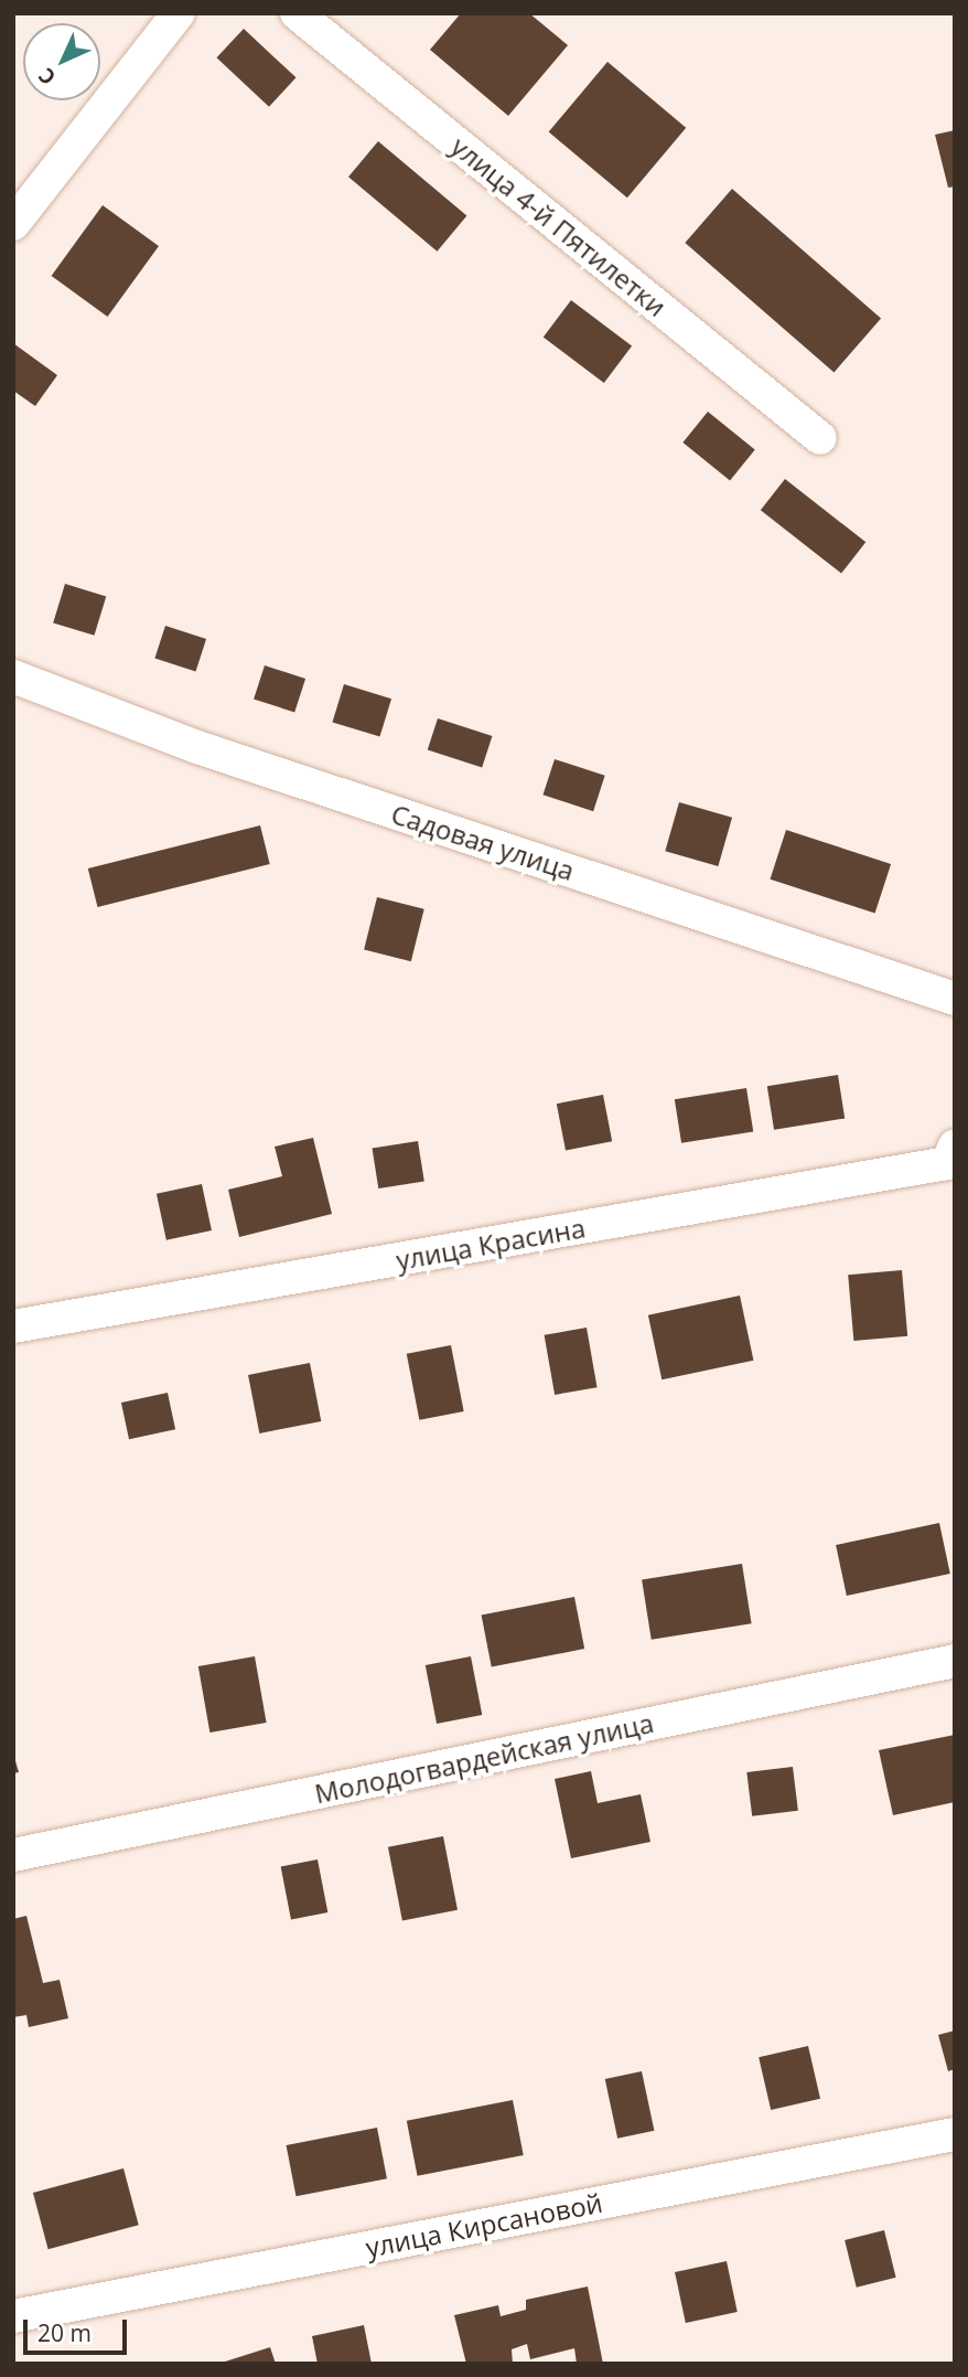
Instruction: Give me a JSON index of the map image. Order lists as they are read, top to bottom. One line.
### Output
{"streets":{"street":["улица 4-й Пятилетки","Садовая улица","улица Красина","Молодогвардейская улица","улица Кирсановой"]},"scale_bar":"20 m","north":"bottom left"}
